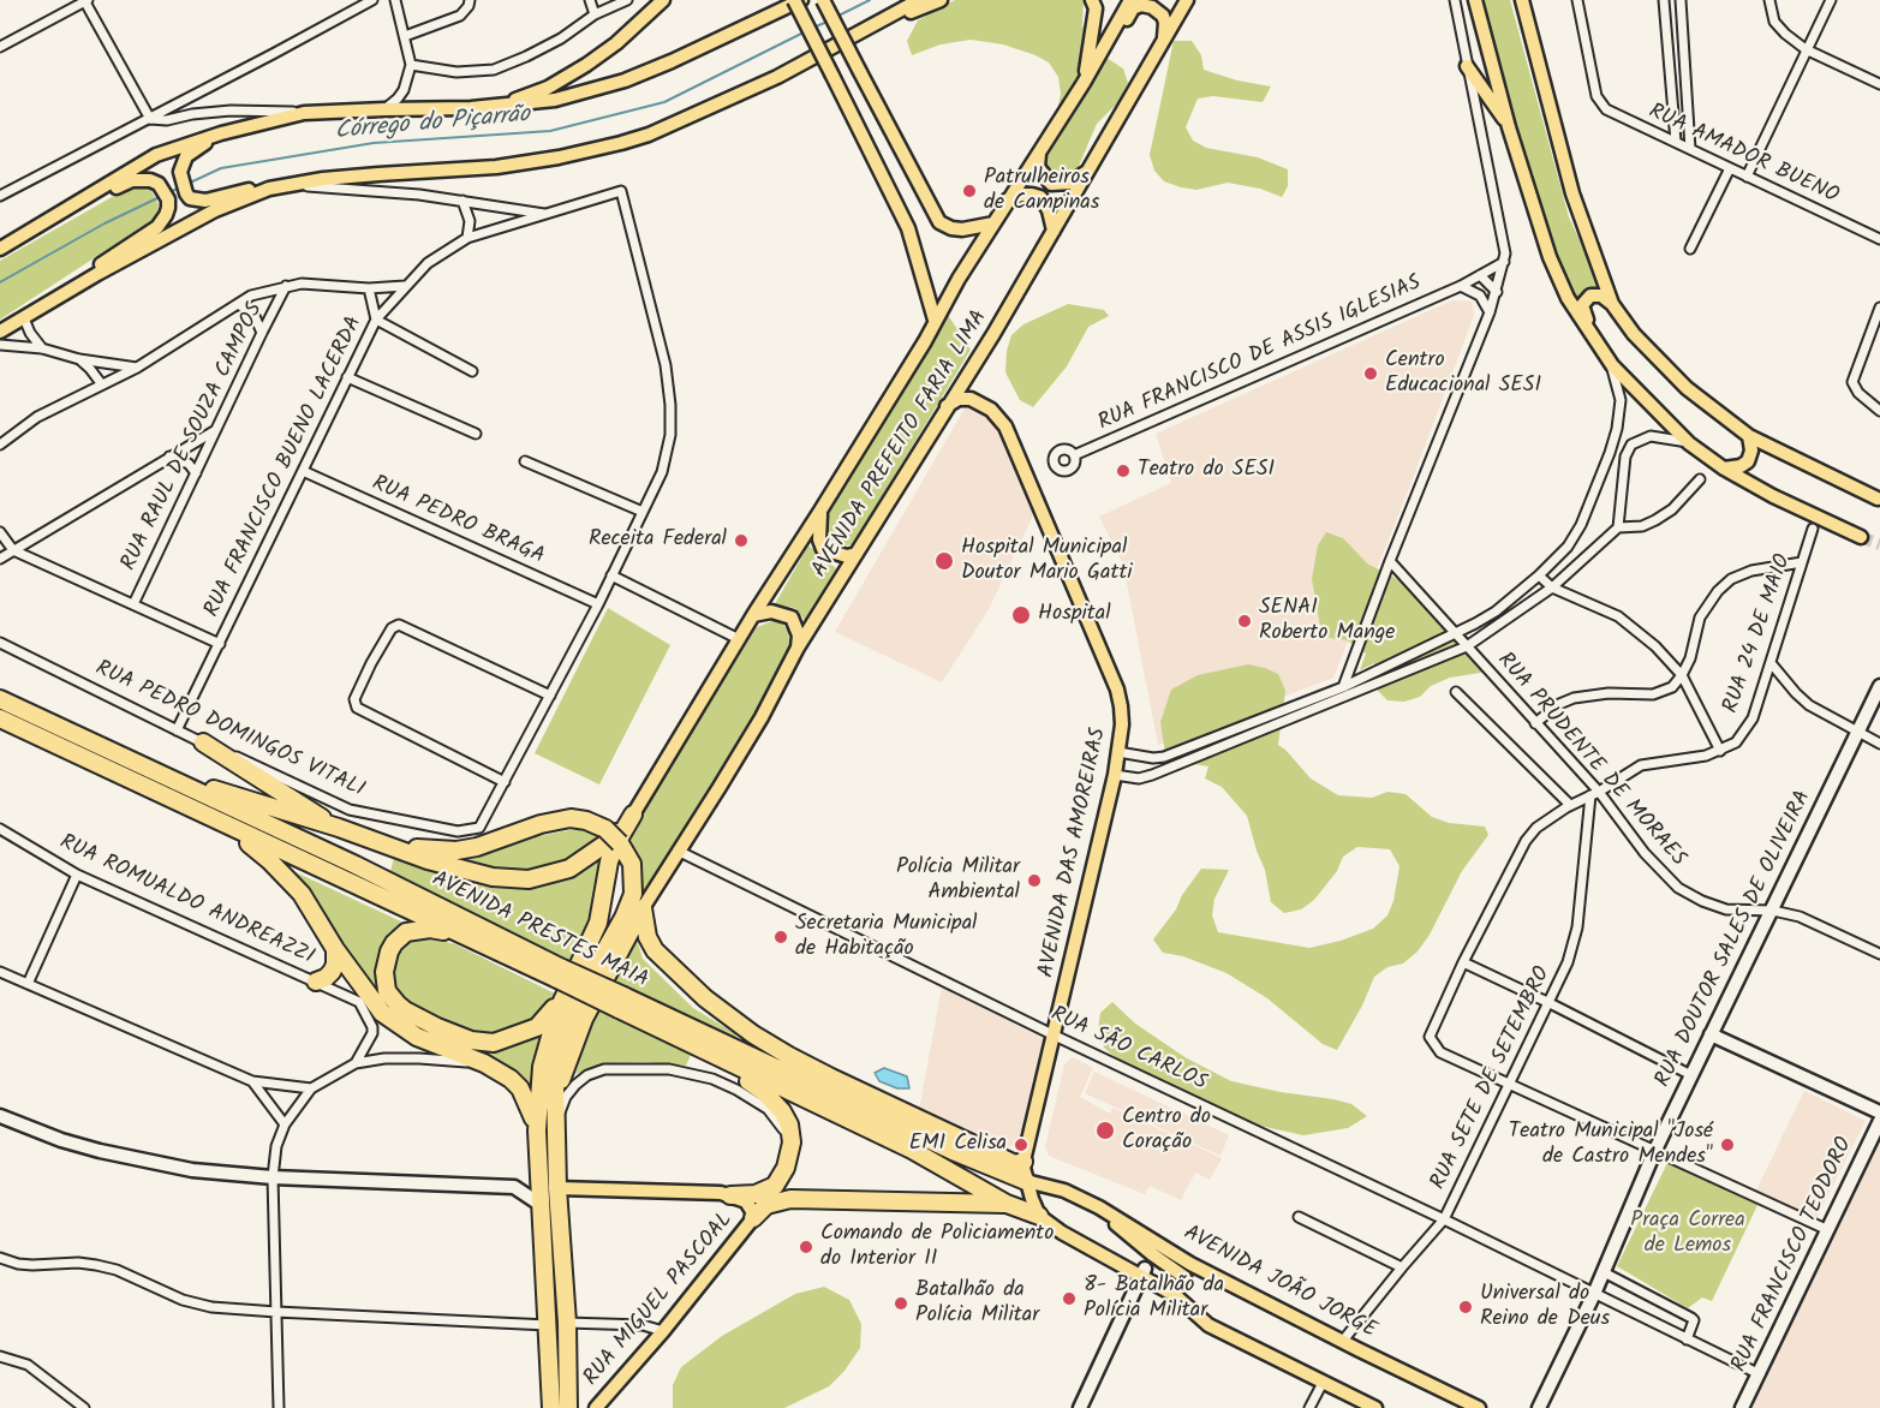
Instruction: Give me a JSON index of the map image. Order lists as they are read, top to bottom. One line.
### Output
{"streets":{"highway":["AVENIDA PRESTES MAIA"],"main road":["AVENIDA PREFEITO FARIA LIMA","AVENIDA DAS AMOREIRAS","AVENIDA JOÃO JORGE","RUA MIGUEL PASCOAL"],"street":["RUA AMADOR BUENO","RUA FRANCISCO DE ASSIS IGLESIAS","RUA RAUL DE SOUZA CAMPOS","RUA FRANCISCO BUENO LACERDA","RUA PEDRO BRAGA","RUA 24 DE MAIO","RUA PEDRO DOMINGOS VITALI","RUA PRUDENTE DE MORAES","RUA ROMUALDO ANDREAZZI","RUA DOUTOR SALES DE OLIVEIRA","RUA SÃO CARLOS","RUA SETE DE SETEMBRO","RUA FRANCISCO TEODORO"]},"crossings":[["AVENIDA PREFEITO FARIA LIMA","AVENIDA DAS AMOREIRAS"],["AVENIDA PREFEITO FARIA LIMA","RUA SÃO CARLOS"],["RUA FRANCISCO BUENO LACERDA","RUA PEDRO BRAGA"],["RUA FRANCISCO BUENO LACERDA","RUA PEDRO DOMINGOS VITALI"],["RUA 24 DE MAIO","RUA PRUDENTE DE MORAES"],["RUA 24 DE MAIO","RUA SETE DE SETEMBRO"],["RUA PRUDENTE DE MORAES","RUA DOUTOR SALES DE OLIVEIRA"],["RUA PRUDENTE DE MORAES","RUA SETE DE SETEMBRO"],["AVENIDA DAS AMOREIRAS","RUA SÃO CARLOS"],["AVENIDA PRESTES MAIA","AVENIDA JOÃO JORGE"],["RUA DOUTOR SALES DE OLIVEIRA","RUA SÃO CARLOS"],["RUA SÃO CARLOS","RUA SETE DE SETEMBRO"],["RUA SÃO CARLOS","RUA FRANCISCO TEODORO"],["RUA SETE DE SETEMBRO","AVENIDA JOÃO JORGE"]],"water":["Córrego do Piçarrão"],"parks":["Praça Correa de Lemos"],"places":["Patrulheiros de Campinas","Centro Educacional SESI","Teatro do SESI","Receita Federal","Hospital Municipal Doutor Mario Gatti","Hospital","SENAI Roberto Mange","Polícia Militar Ambiental","Secretaria Municipal de Habitação","Centro do Coração","EMI Celisa","Teatro Municipal \"José de Castro Mendes\"","Comando de Policiamento do Interior II","8- Batalhão da Polícia Militar","Batalhão da Polícia Militar","Universal do Reino de Deus"]}
